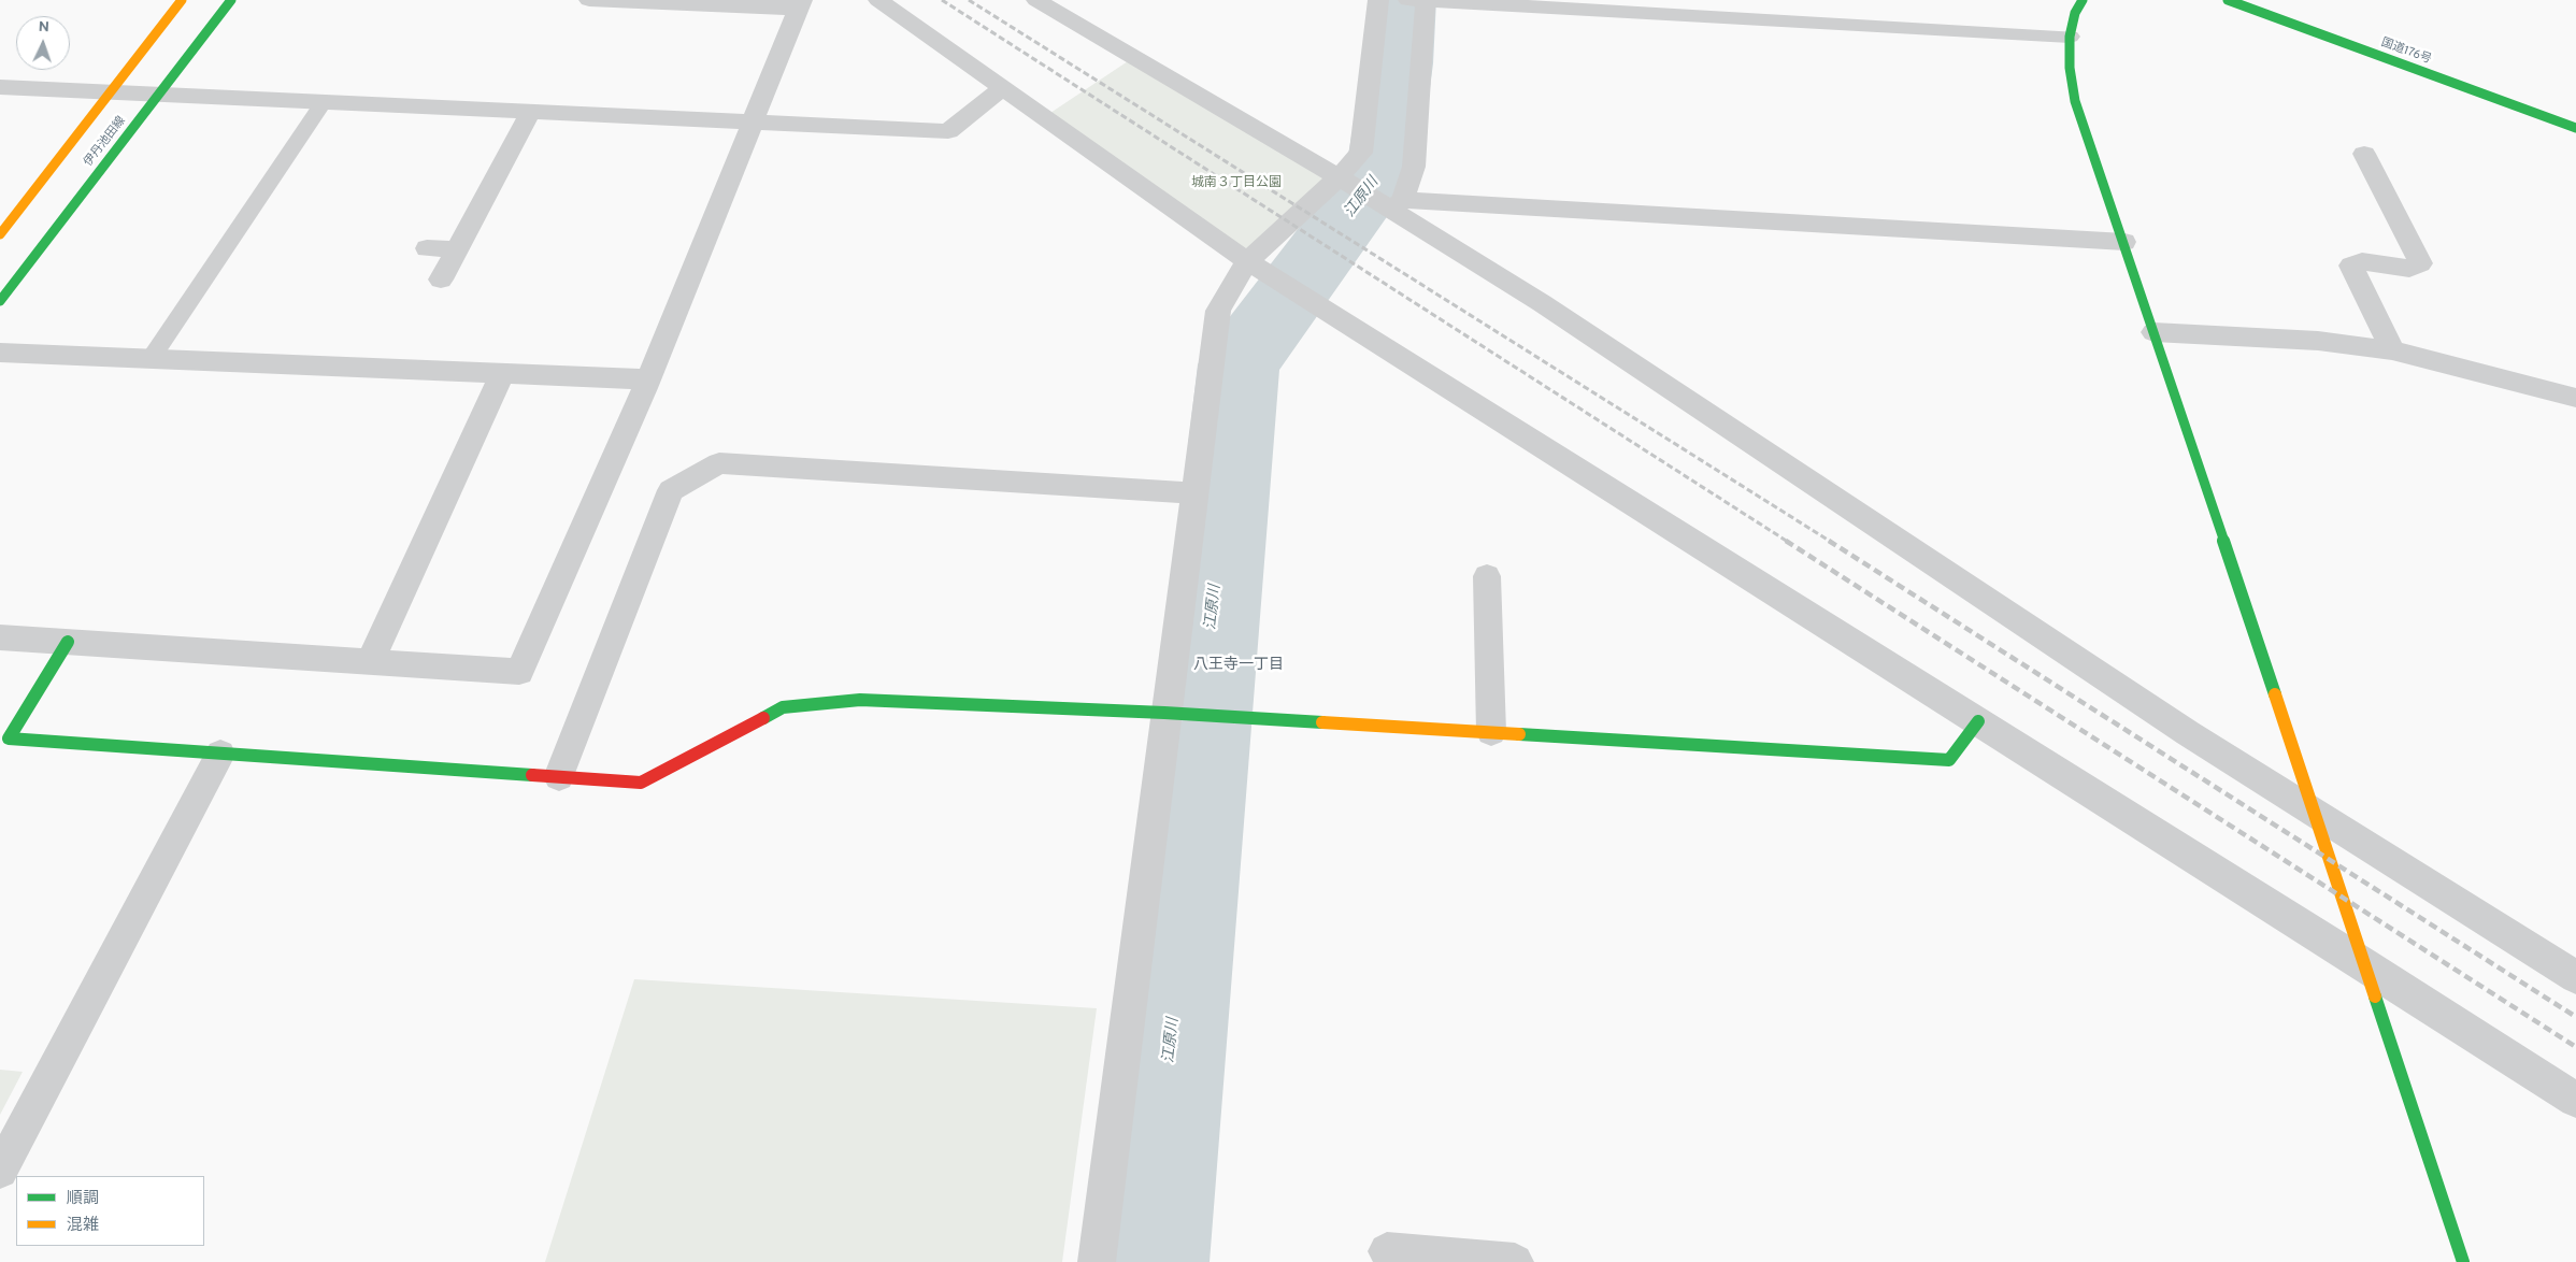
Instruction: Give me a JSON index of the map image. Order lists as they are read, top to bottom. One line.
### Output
{"streets":{"main road":["国道176号","伊丹池田線"]},"districts":["八王寺一丁目"],"water":["江原川"],"parks":["城南３丁目公園"],"legend":["順調","混雑"],"north":"top"}
